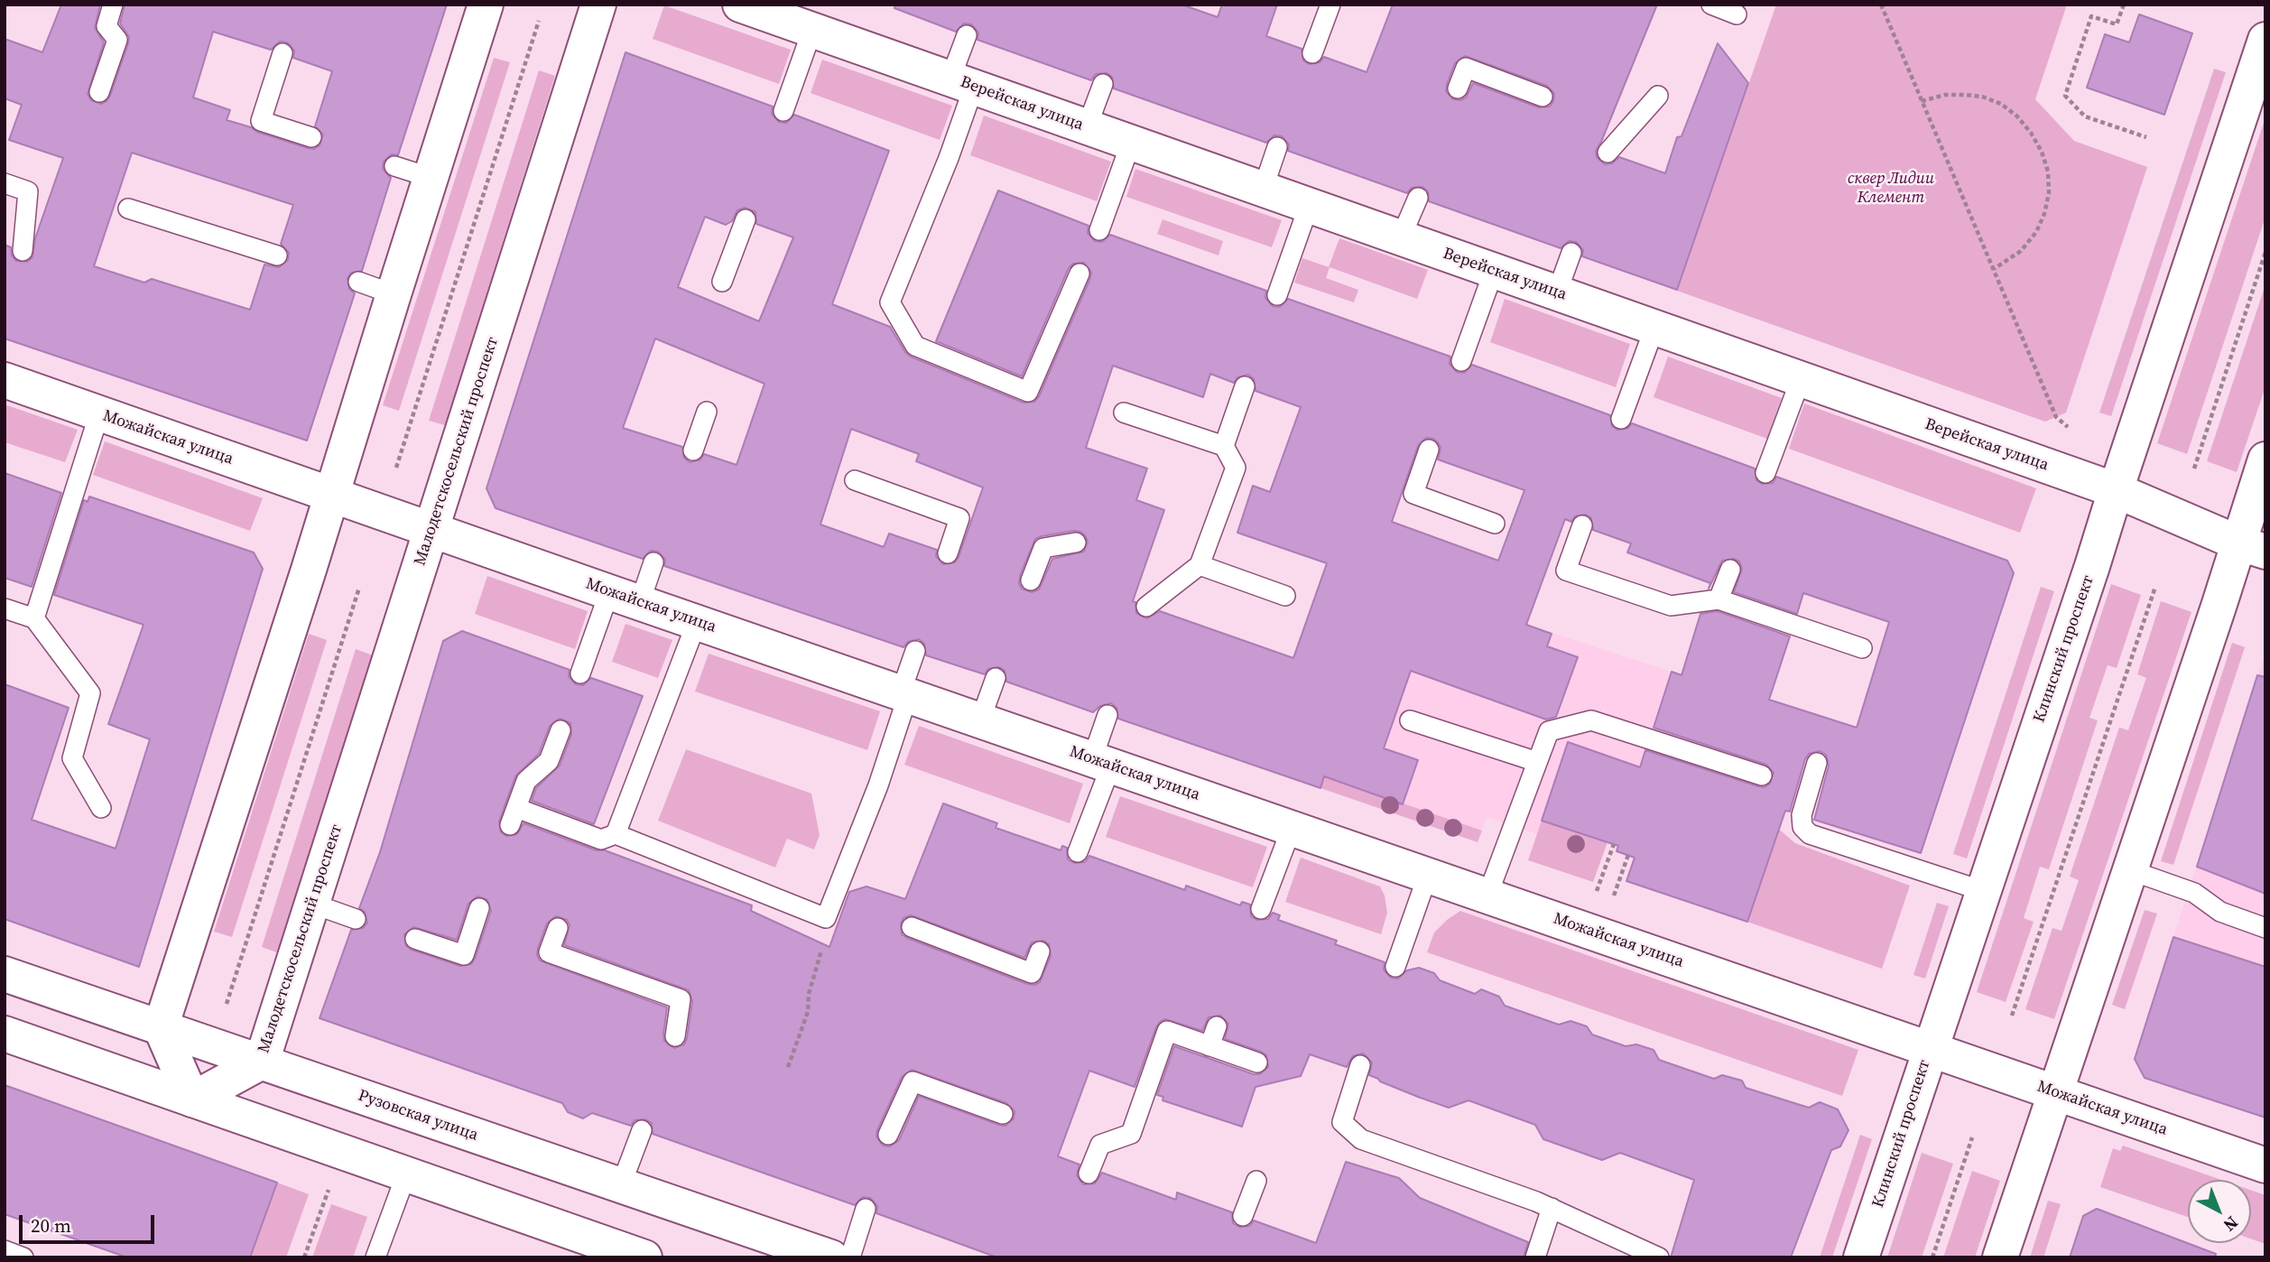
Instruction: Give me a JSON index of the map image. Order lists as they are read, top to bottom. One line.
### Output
{"streets":{"street":["Верейская улица","Можайская улица","Малодетскосельский проспект","Клинский проспект","Рузовская улица"]},"crossings":[["Верейская улица","Клинский проспект"],["Можайская улица","Малодетскосельский проспект"],["Можайская улица","Клинский проспект"],["Малодетскосельский проспект","Рузовская улица"]],"parks":["сквер Лидии Клемент"],"scale_bar":"20 m","north":"bottom right"}
